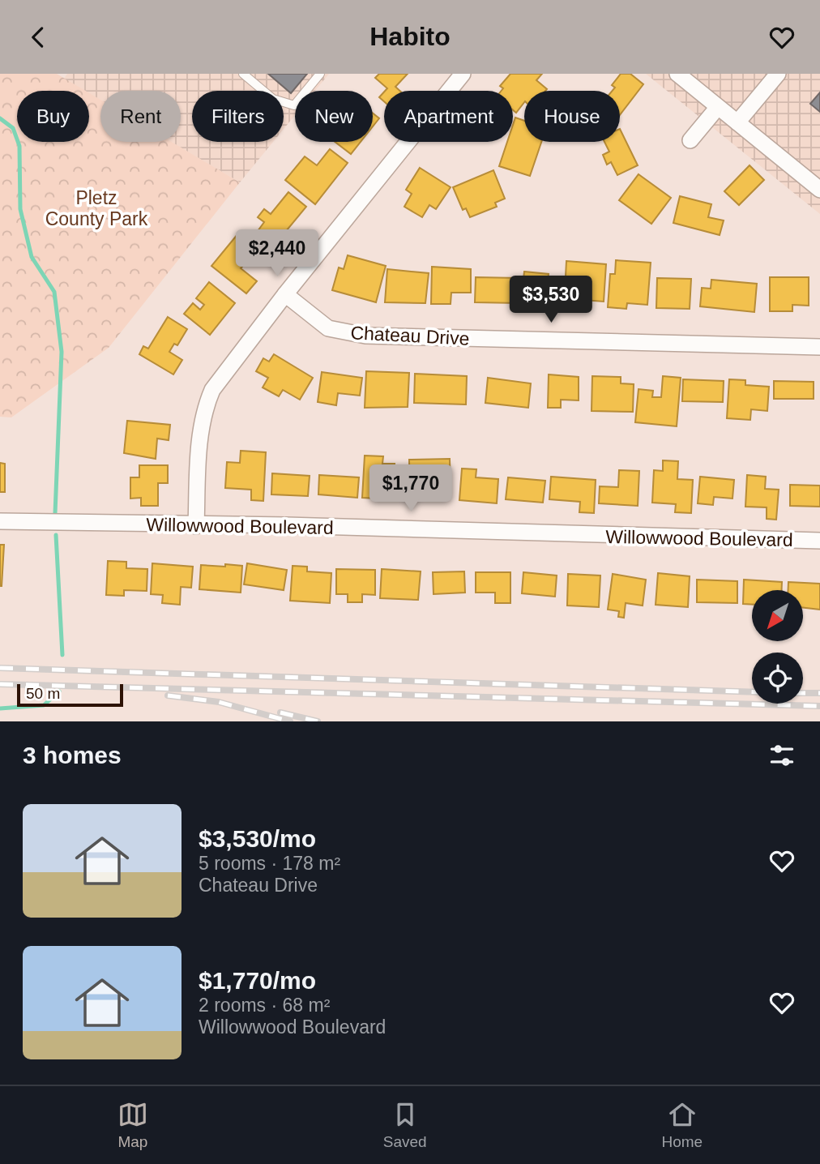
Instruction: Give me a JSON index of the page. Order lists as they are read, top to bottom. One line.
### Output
{"streets":{"street":["Chateau Drive","Willowwood Boulevard"]},"parks":["Pletz County Park"],"scale_bar":"50 m","north":"bottom left","page":{"header":"Habito","chip":["Buy","Rent","Filters","New","Apartment","House"],"price":["$2,440","$3,530","$1,770"],"scale":"50 m","heading":"3 homes","list":[{"name":"$3,530/mo","note":"5 rooms · 178 m² · Chateau Drive"},{"name":"$1,770/mo","note":"2 rooms · 68 m² · Willowwood Boulevard"}],"tabs":["Map","Saved","Home"]}}
